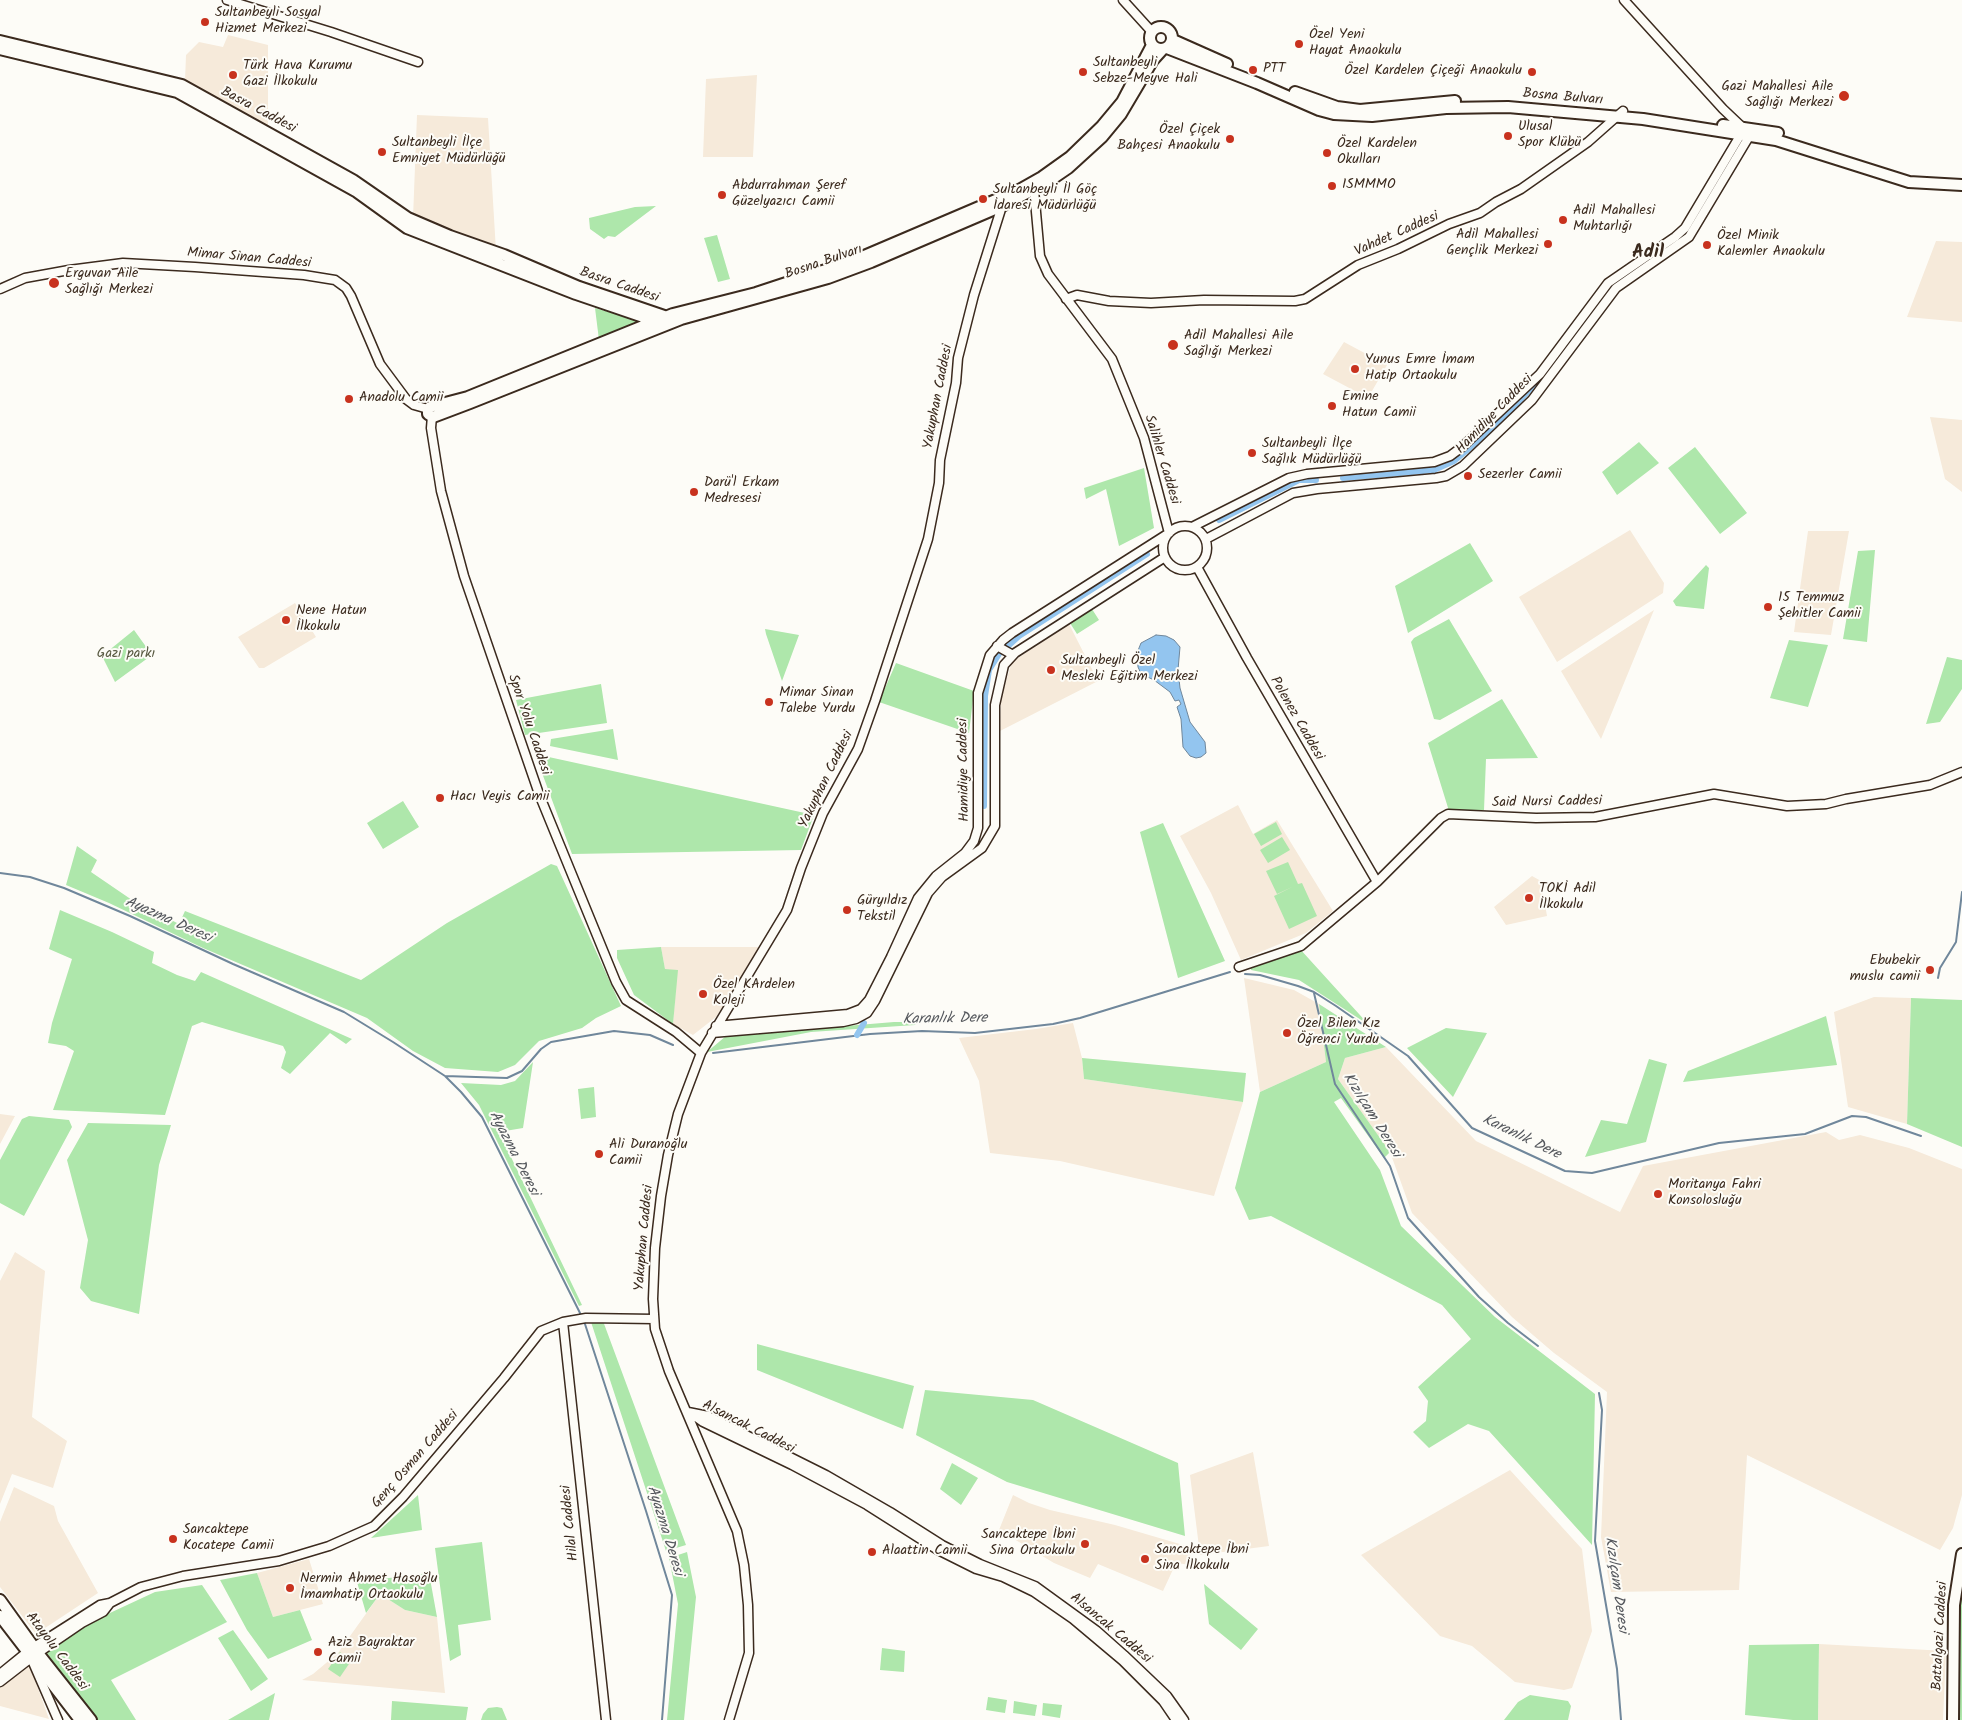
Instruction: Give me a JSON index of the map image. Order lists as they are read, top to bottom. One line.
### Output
{"streets":{"main road":["Bosna Bulvarı","Basra Caddesi","Battalgazi Caddesi","Atayolu Caddesi"],"street":["Vahdet Caddesi","Mimar Sinan Caddesi","Yakuphan Caddesi","Hamidiye Caddesi","Salihler Caddesi","Polenez Caddesi","Spor Yolu Caddesi","Said Nursi Caddesi","Alsancak Caddesi","Genç Osman Caddesi","Hilal Caddesi"]},"crossings":[["Bosna Bulvarı","Basra Caddesi"],["Bosna Bulvarı","Vahdet Caddesi"],["Bosna Bulvarı","Mimar Sinan Caddesi"],["Bosna Bulvarı","Yakuphan Caddesi"],["Bosna Bulvarı","Hamidiye Caddesi"],["Bosna Bulvarı","Salihler Caddesi"],["Bosna Bulvarı","Spor Yolu Caddesi"],["Vahdet Caddesi","Salihler Caddesi"],["Mimar Sinan Caddesi","Spor Yolu Caddesi"],["Yakuphan Caddesi","Hamidiye Caddesi"],["Yakuphan Caddesi","Spor Yolu Caddesi"],["Yakuphan Caddesi","Alsancak Caddesi"],["Yakuphan Caddesi","Genç Osman Caddesi"],["Hamidiye Caddesi","Salihler Caddesi"],["Hamidiye Caddesi","Polenez Caddesi"],["Salihler Caddesi","Polenez Caddesi"],["Polenez Caddesi","Said Nursi Caddesi"],["Genç Osman Caddesi","Hilal Caddesi"],["Genç Osman Caddesi","Atayolu Caddesi"]],"districts":["Adil"],"water":["Ayazma Deresi","Karanlık Dere","Kızılçam Deresi"],"parks":["Gazi parkı"],"places":["Sultanbeyli Sosyal Hizmet Merkezi","Özel Yeni Hayat Anaokulu","PTT","Sultanbeyli Sebze-Meyve Hali","Özel Kardelen Çiçeği Anaokulu","Türk Hava Kurumu Gazi İlkokulu","Gazi Mahallesi Aile Sağlığı Merkezi","Ulusal Spor Klübü","Özel Çiçek Bahçesi Anaokulu","Sultanbeyli İlçe Emniyet Müdürlüğü","Özel Kardelen Okulları","ISMMMO","Abdurrahman Şeref Güzelyazıcı Camii","Sultanbeyli İl Göç İdaresi Müdürlüğü","Adil Mahallesi Muhtarlığı","Adil Mahallesi Gençlik Merkezi","Özel Minik Kalemler Anaokulu","Erguvan Aile Sağlığı Merkezi","Adil Mahallesi Aile Sağlığı Merkezi","Yunus Emre İmam Hatip Ortaokulu","Anadolu Camii","Emine Hatun Camii","Sultanbeyli İlçe Sağlık Müdürlüğü","Sezerler Camii","Darü'l Erkam Medresesi","15 Temmuz Şehitler Camii","Nene Hatun İlkokulu","Sultanbeyli Özel Mesleki Eğitim Merkezi","Mimar Sinan Talebe Yurdu","Hacı Veyis Camii","TOKİ Adil İlkokulu","Güryıldız Tekstil","Ebubekir muslu camii","Özel KArdelen Koleji","Özel Bilen Kız Öğrenci Yurdu","Ali Duranoğlu Camii","Moritanya Fahri Konsolosluğu","Sancaktepe Kocatepe Camii","Sancaktepe İbni Sina Ortaokulu","Alaattin Camii","Sancaktepe İbni Sina İlkokulu","Nermin Ahmet Hasoğlu İmamhatip Ortaokulu","Aziz Bayraktar Camii"]}
